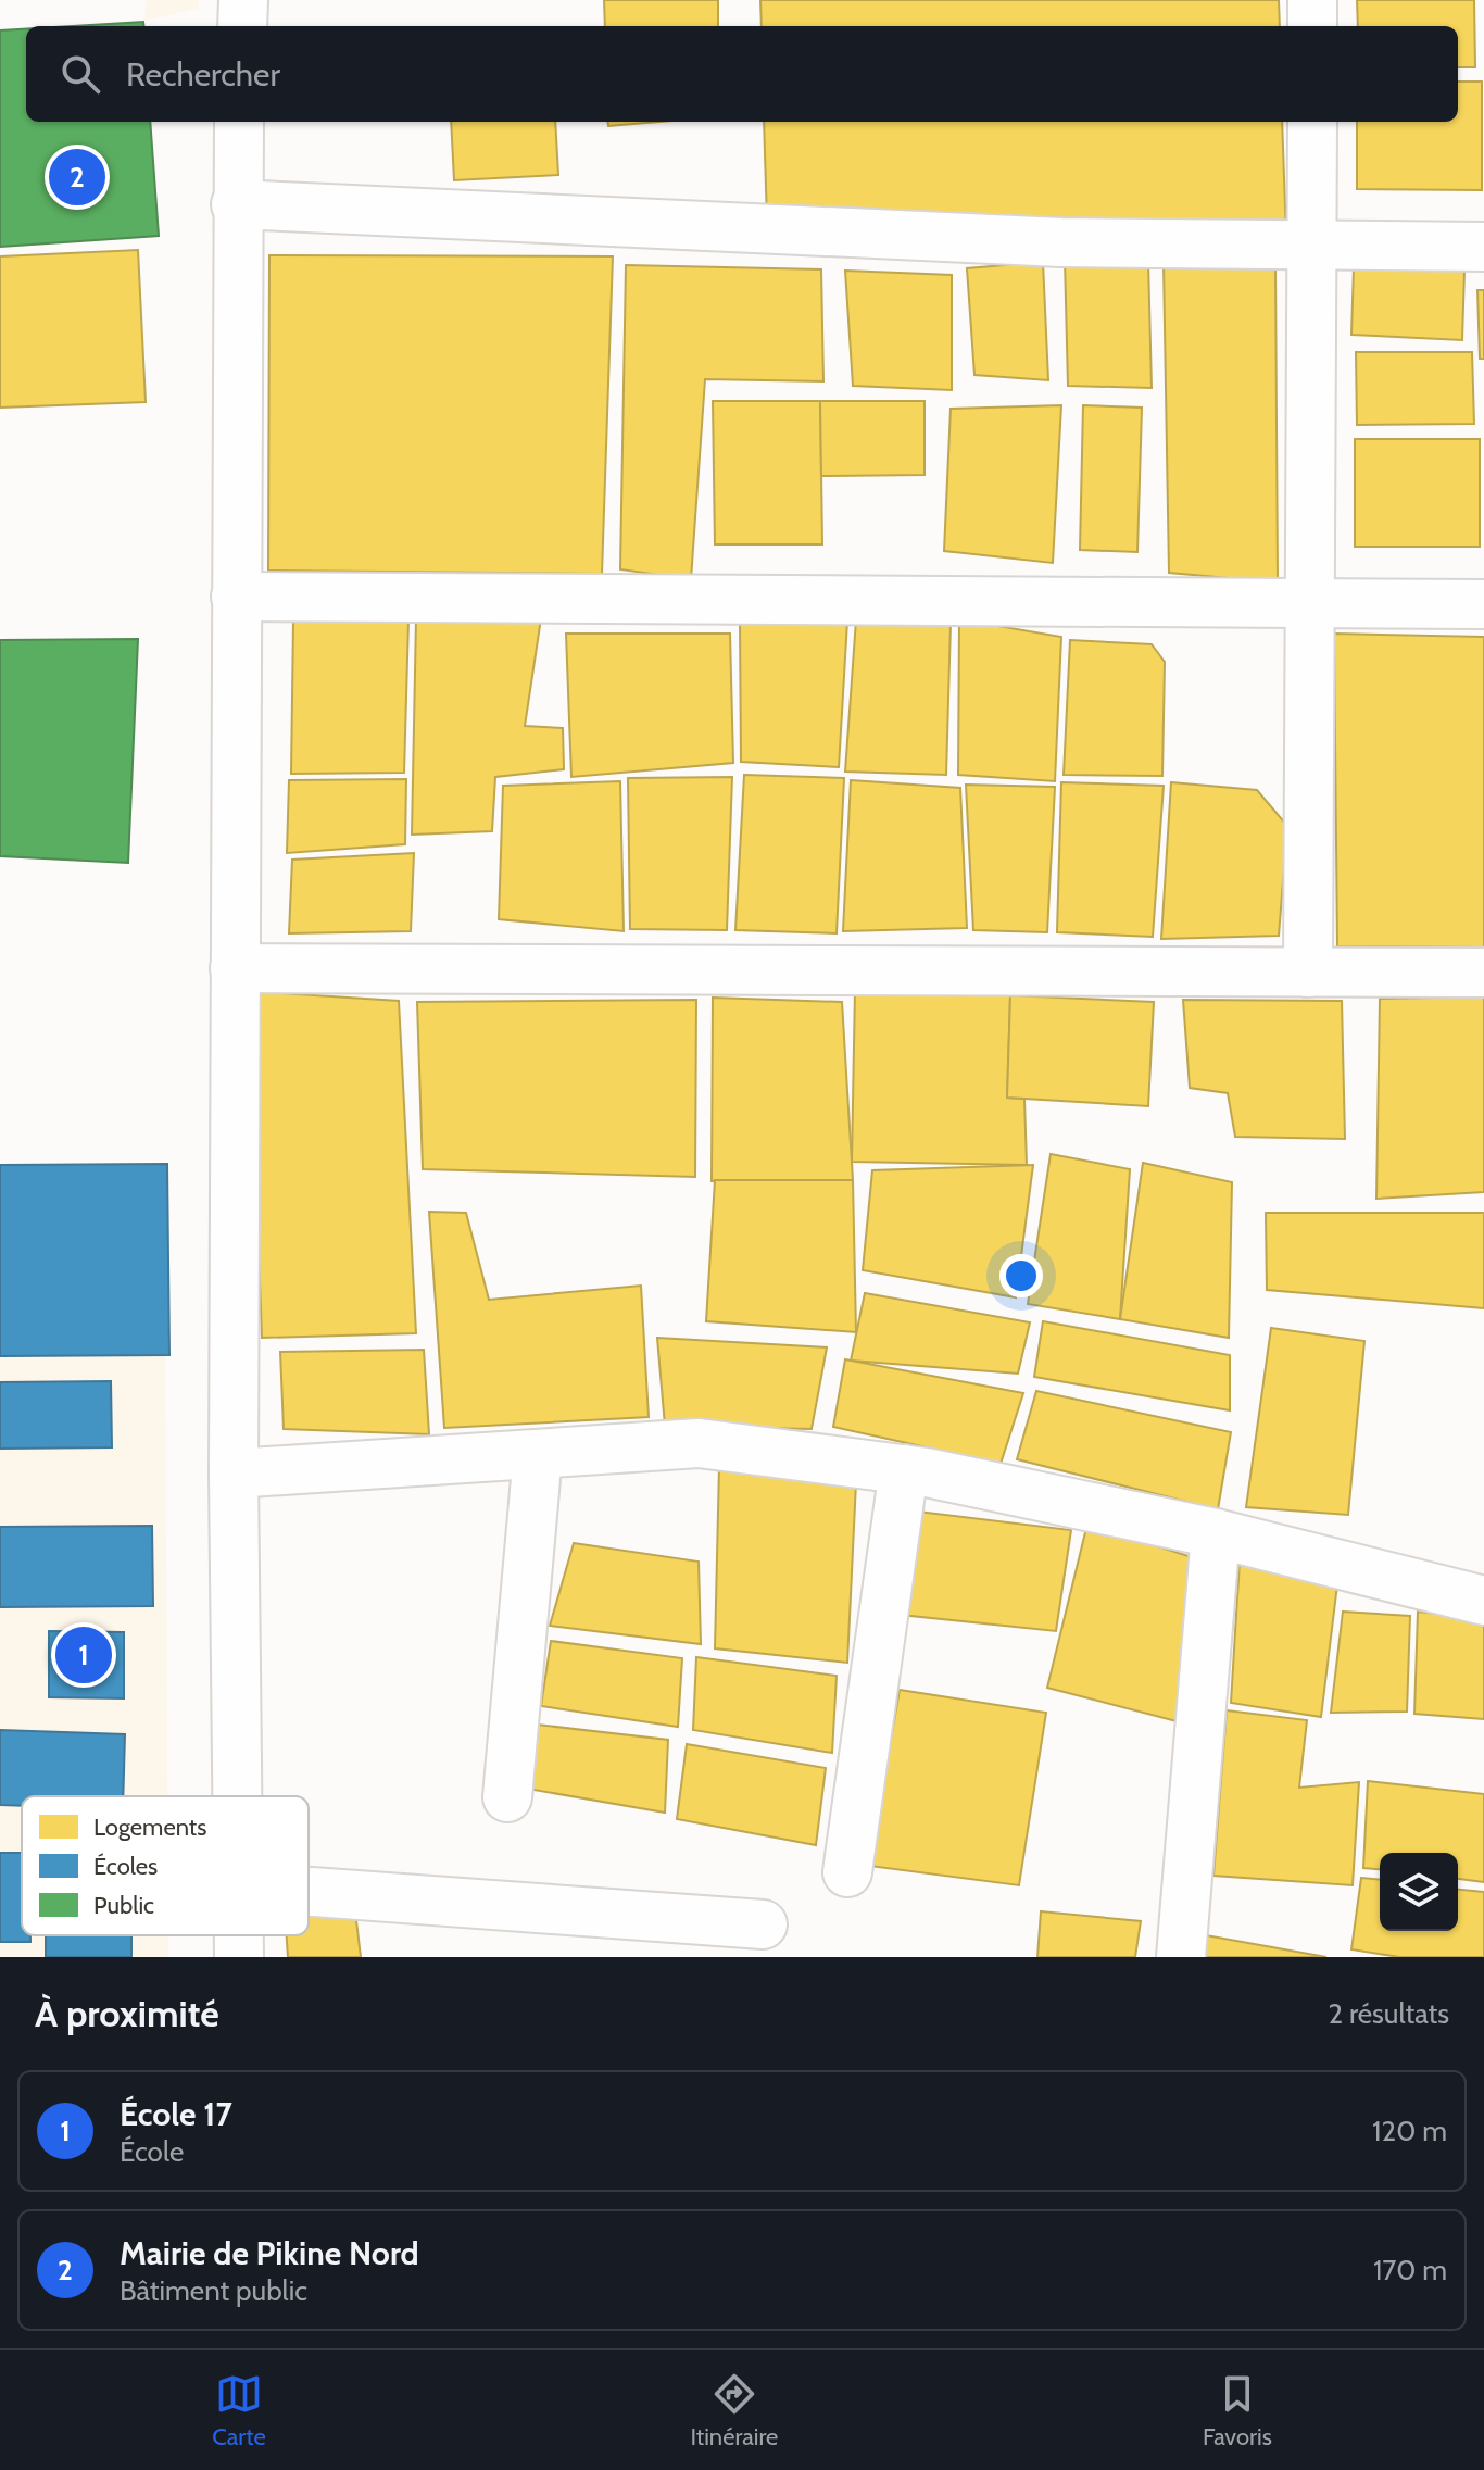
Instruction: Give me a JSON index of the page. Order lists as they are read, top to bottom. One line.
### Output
{"legend":["Logements","Écoles","Public"],"page":{"search":"Rechercher","pins":["2","1"],"heading":["À proximité","2 résultats"],"list":[{"mark":"1","name":"École 17","note":"École","value":"120 m"},{"mark":"2","name":"Mairie de Pikine Nord","note":"Bâtiment public","value":"170 m"}],"nav":["Carte","Itinéraire","Favoris"]}}
